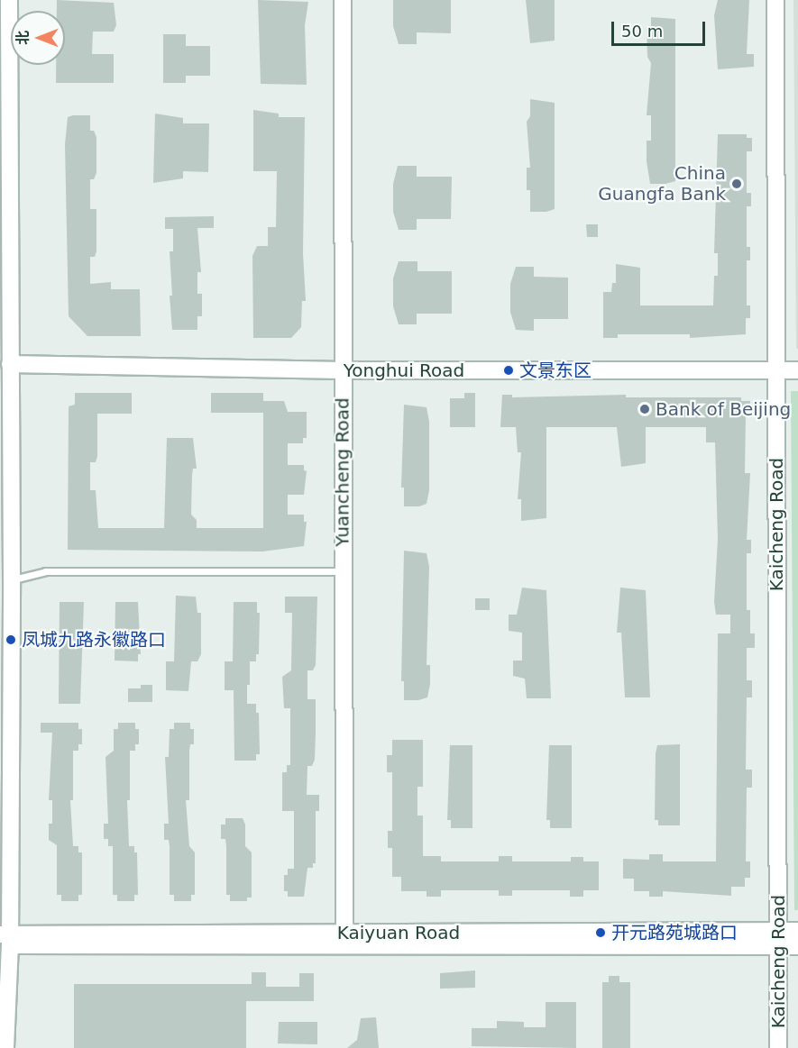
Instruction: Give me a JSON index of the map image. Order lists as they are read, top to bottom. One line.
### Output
{"streets":{"street":["Yonghui Road","Yuancheng Road","Kaicheng Road","Kaiyuan Road"]},"crossings":[["Yonghui Road","Yuancheng Road"],["Yonghui Road","Kaicheng Road"],["Yuancheng Road","Kaiyuan Road"],["Kaicheng Road","Kaiyuan Road"]],"places":["China Guangfa Bank","文景东区","Bank of Beijing","凤城九路永徽路口","开元路苑城路口"],"scale_bar":"50 m","north":"left"}
